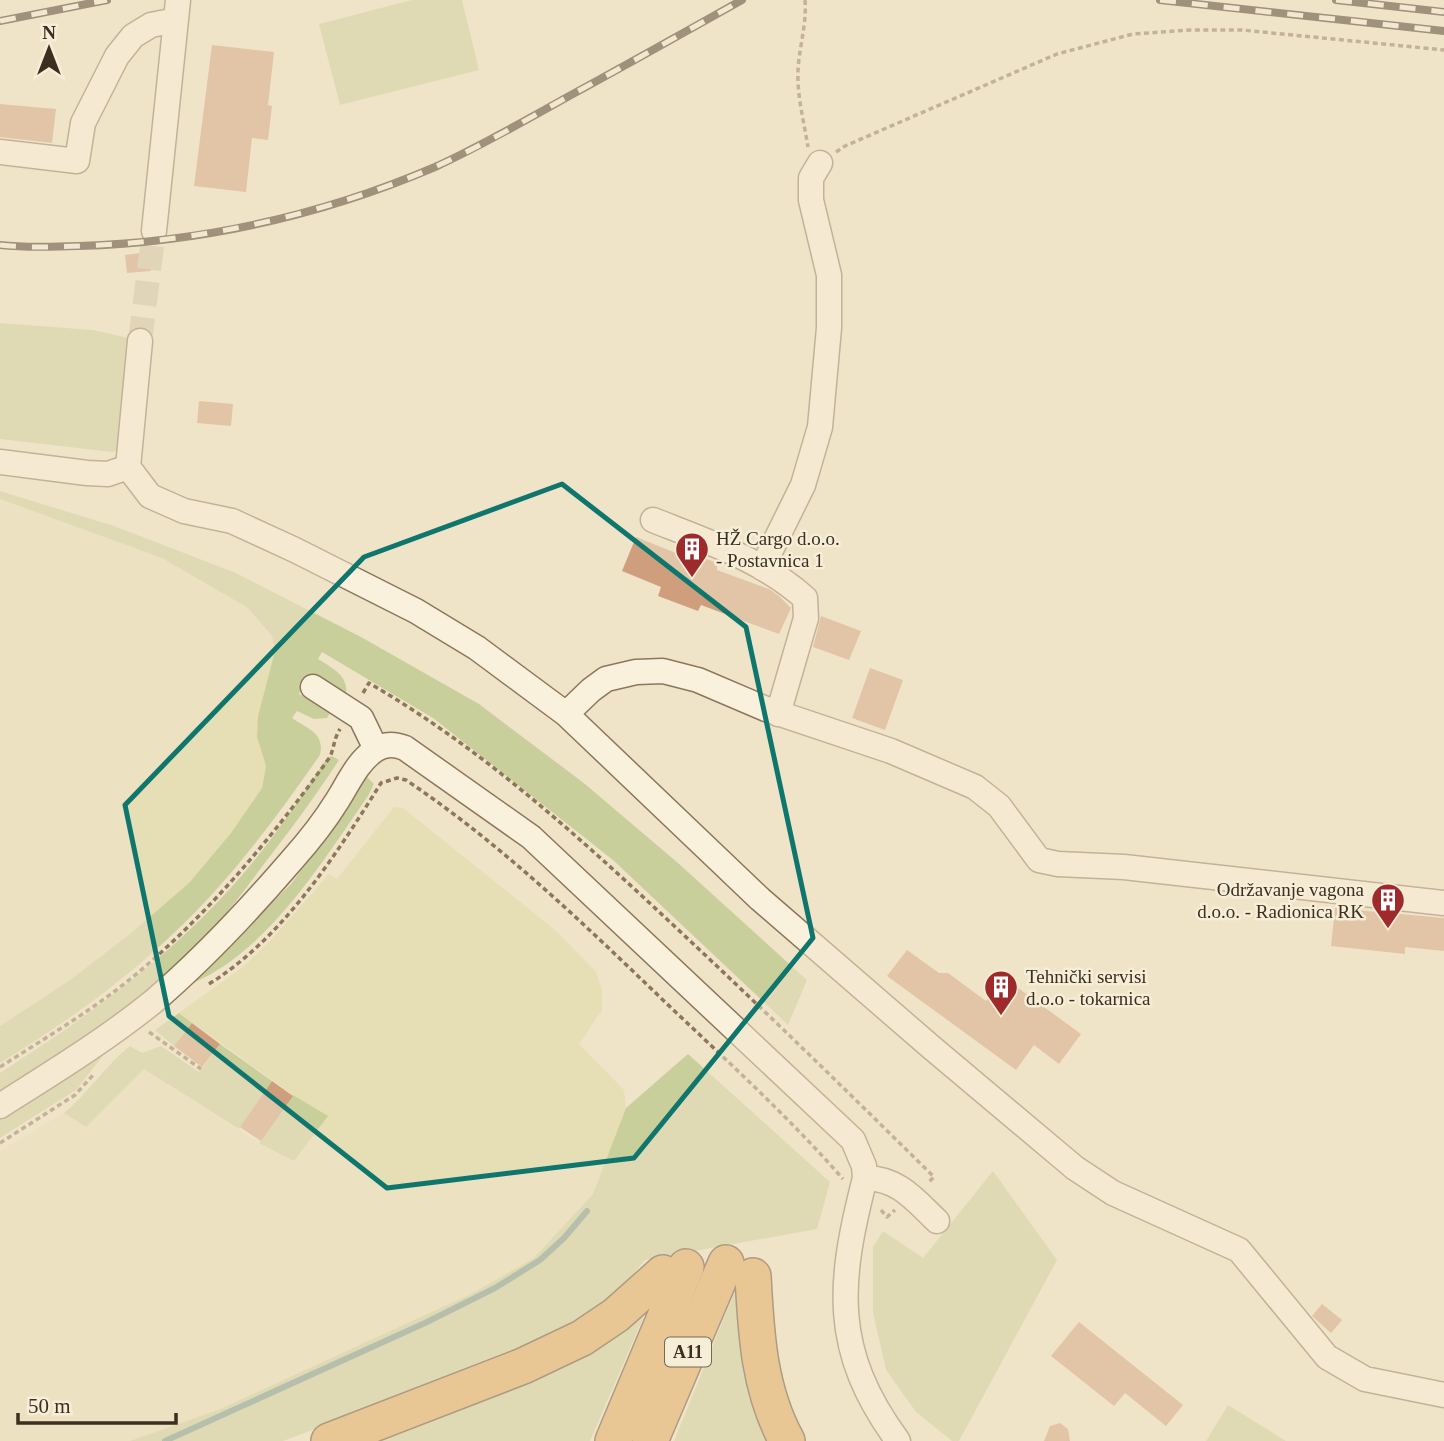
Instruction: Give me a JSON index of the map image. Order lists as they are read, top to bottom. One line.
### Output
{"streets":{"highway":["A11"]},"places":{"building":["HŽ Cargo d.o.o. - Postavnica 1","Održavanje vagona d.o.o. - Radionica RK","Tehnički servisi d.o.o - tokarnica"]},"scale_bar":"50 m","north":"top"}
